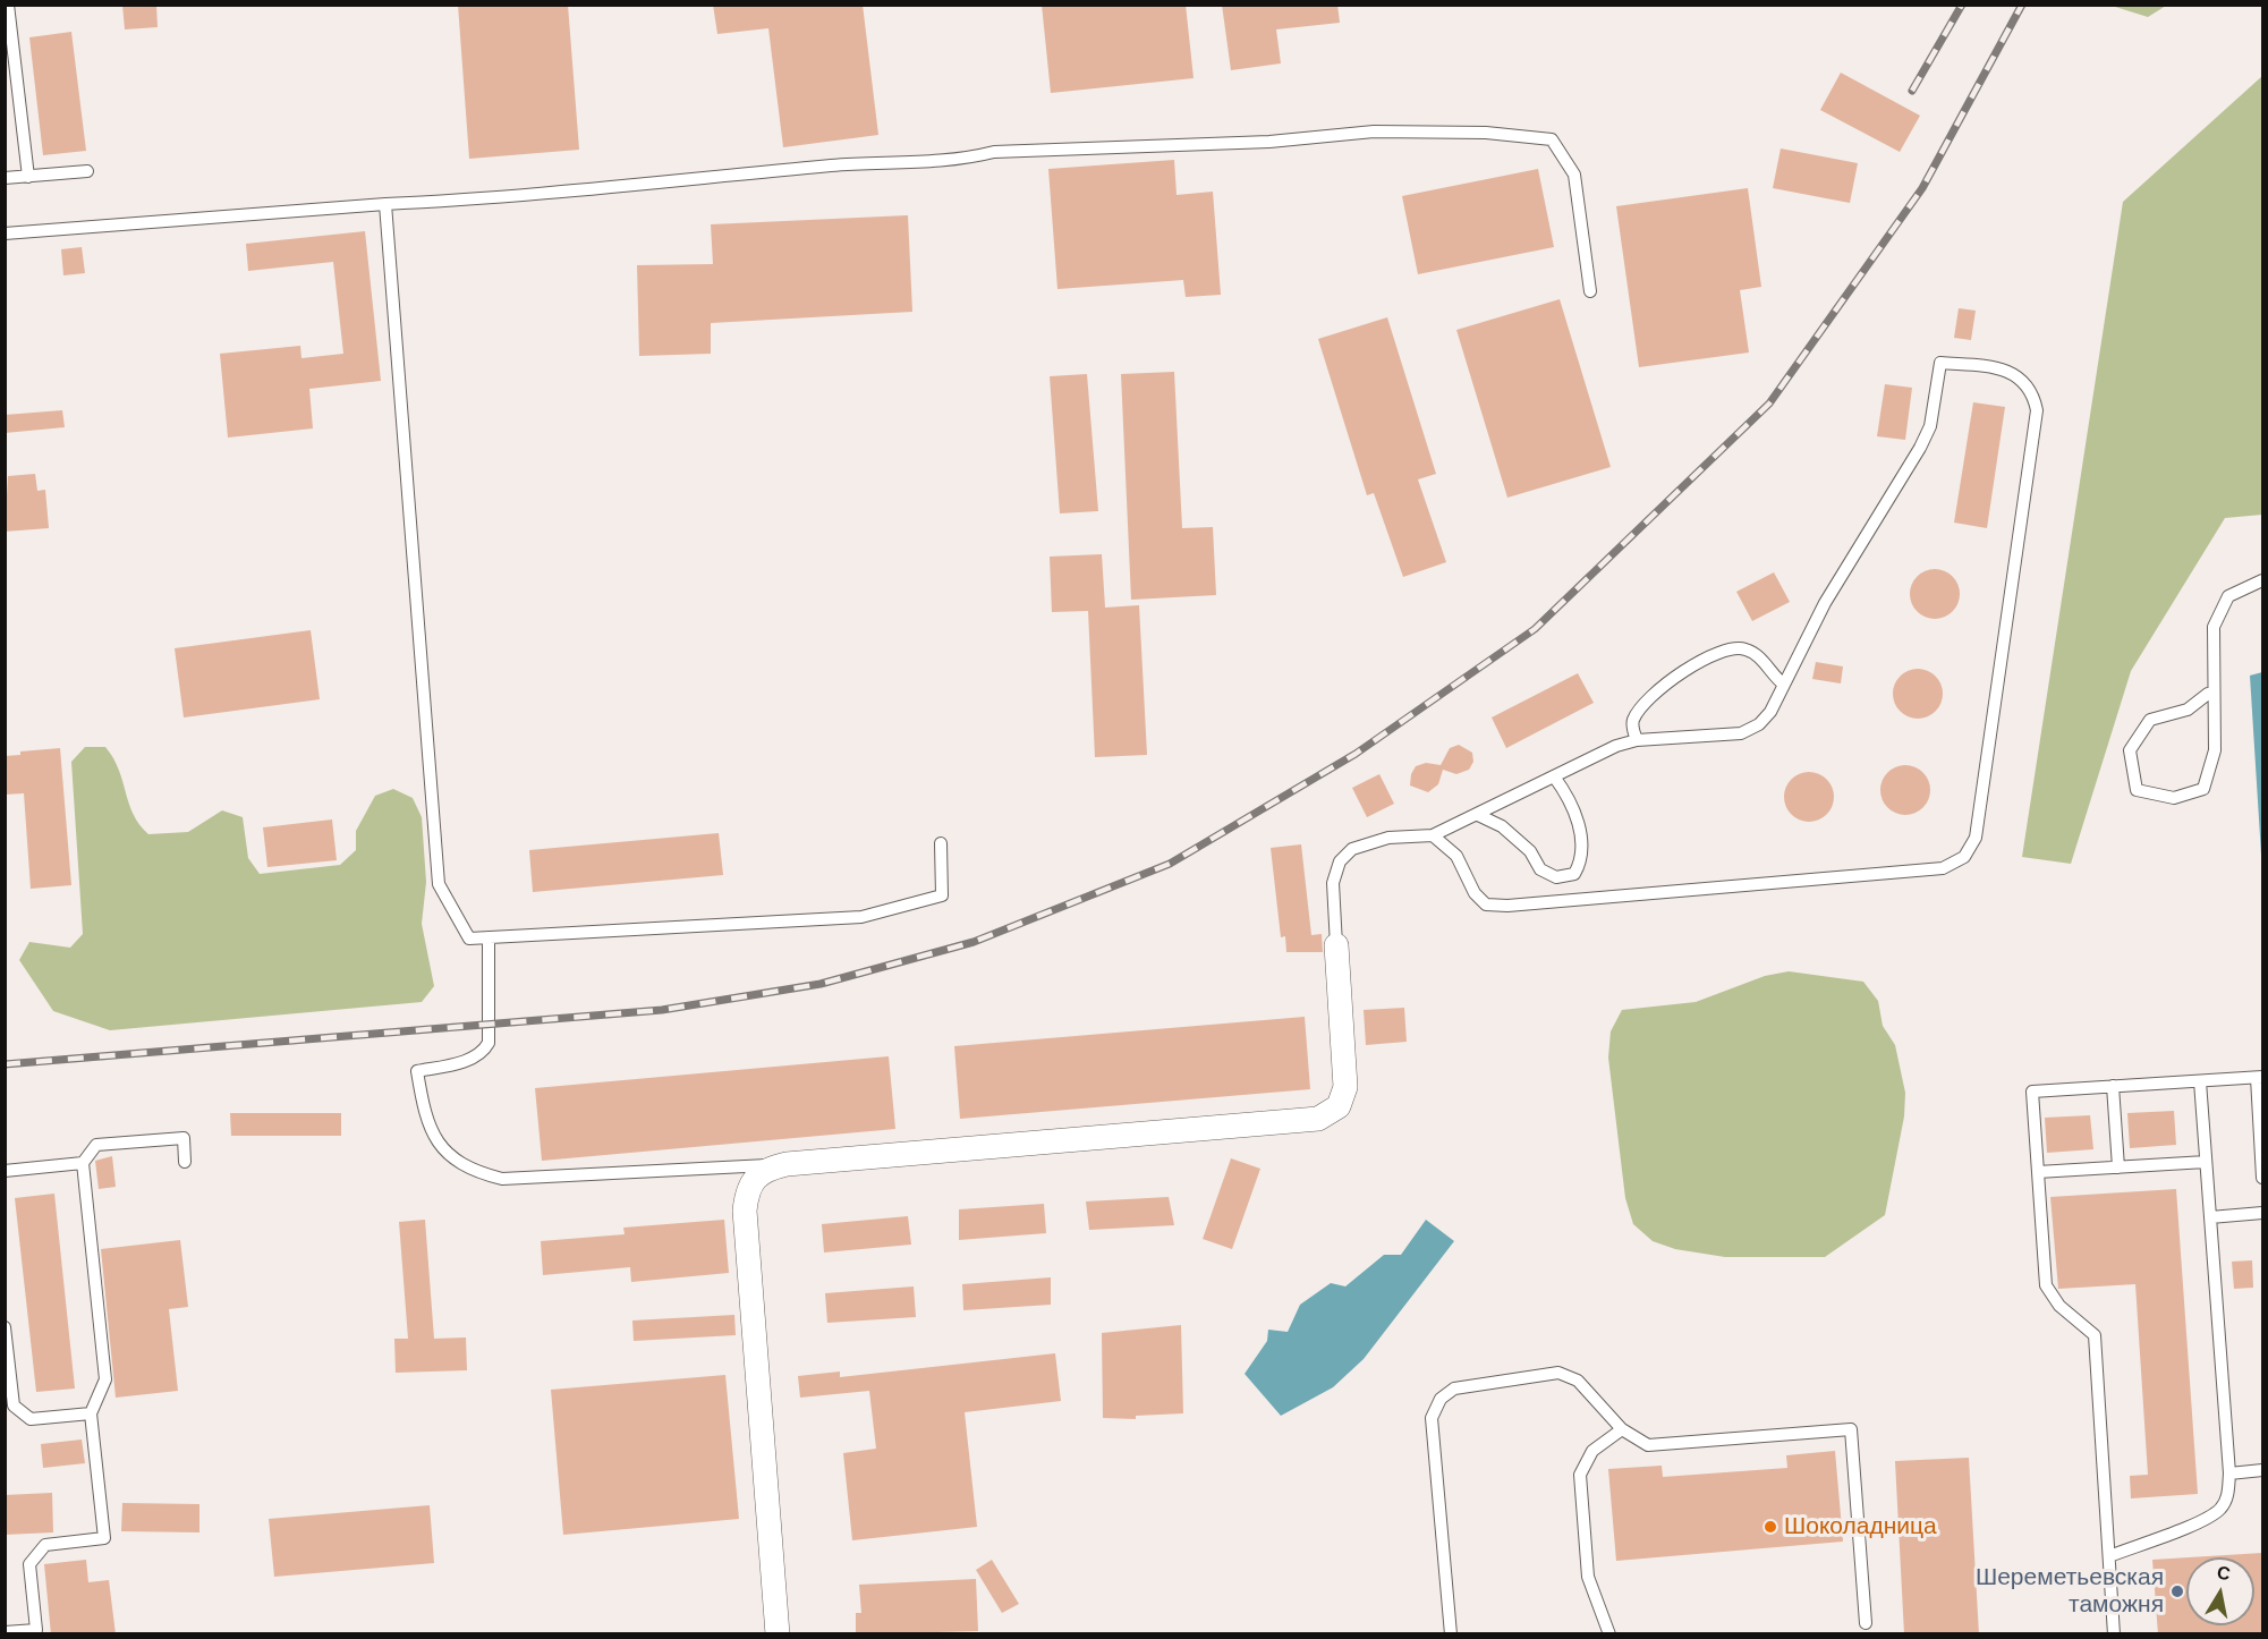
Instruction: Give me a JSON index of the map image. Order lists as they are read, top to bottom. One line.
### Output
{"places":["Шоколадница","Шереметьевская таможня"],"north":"top"}
